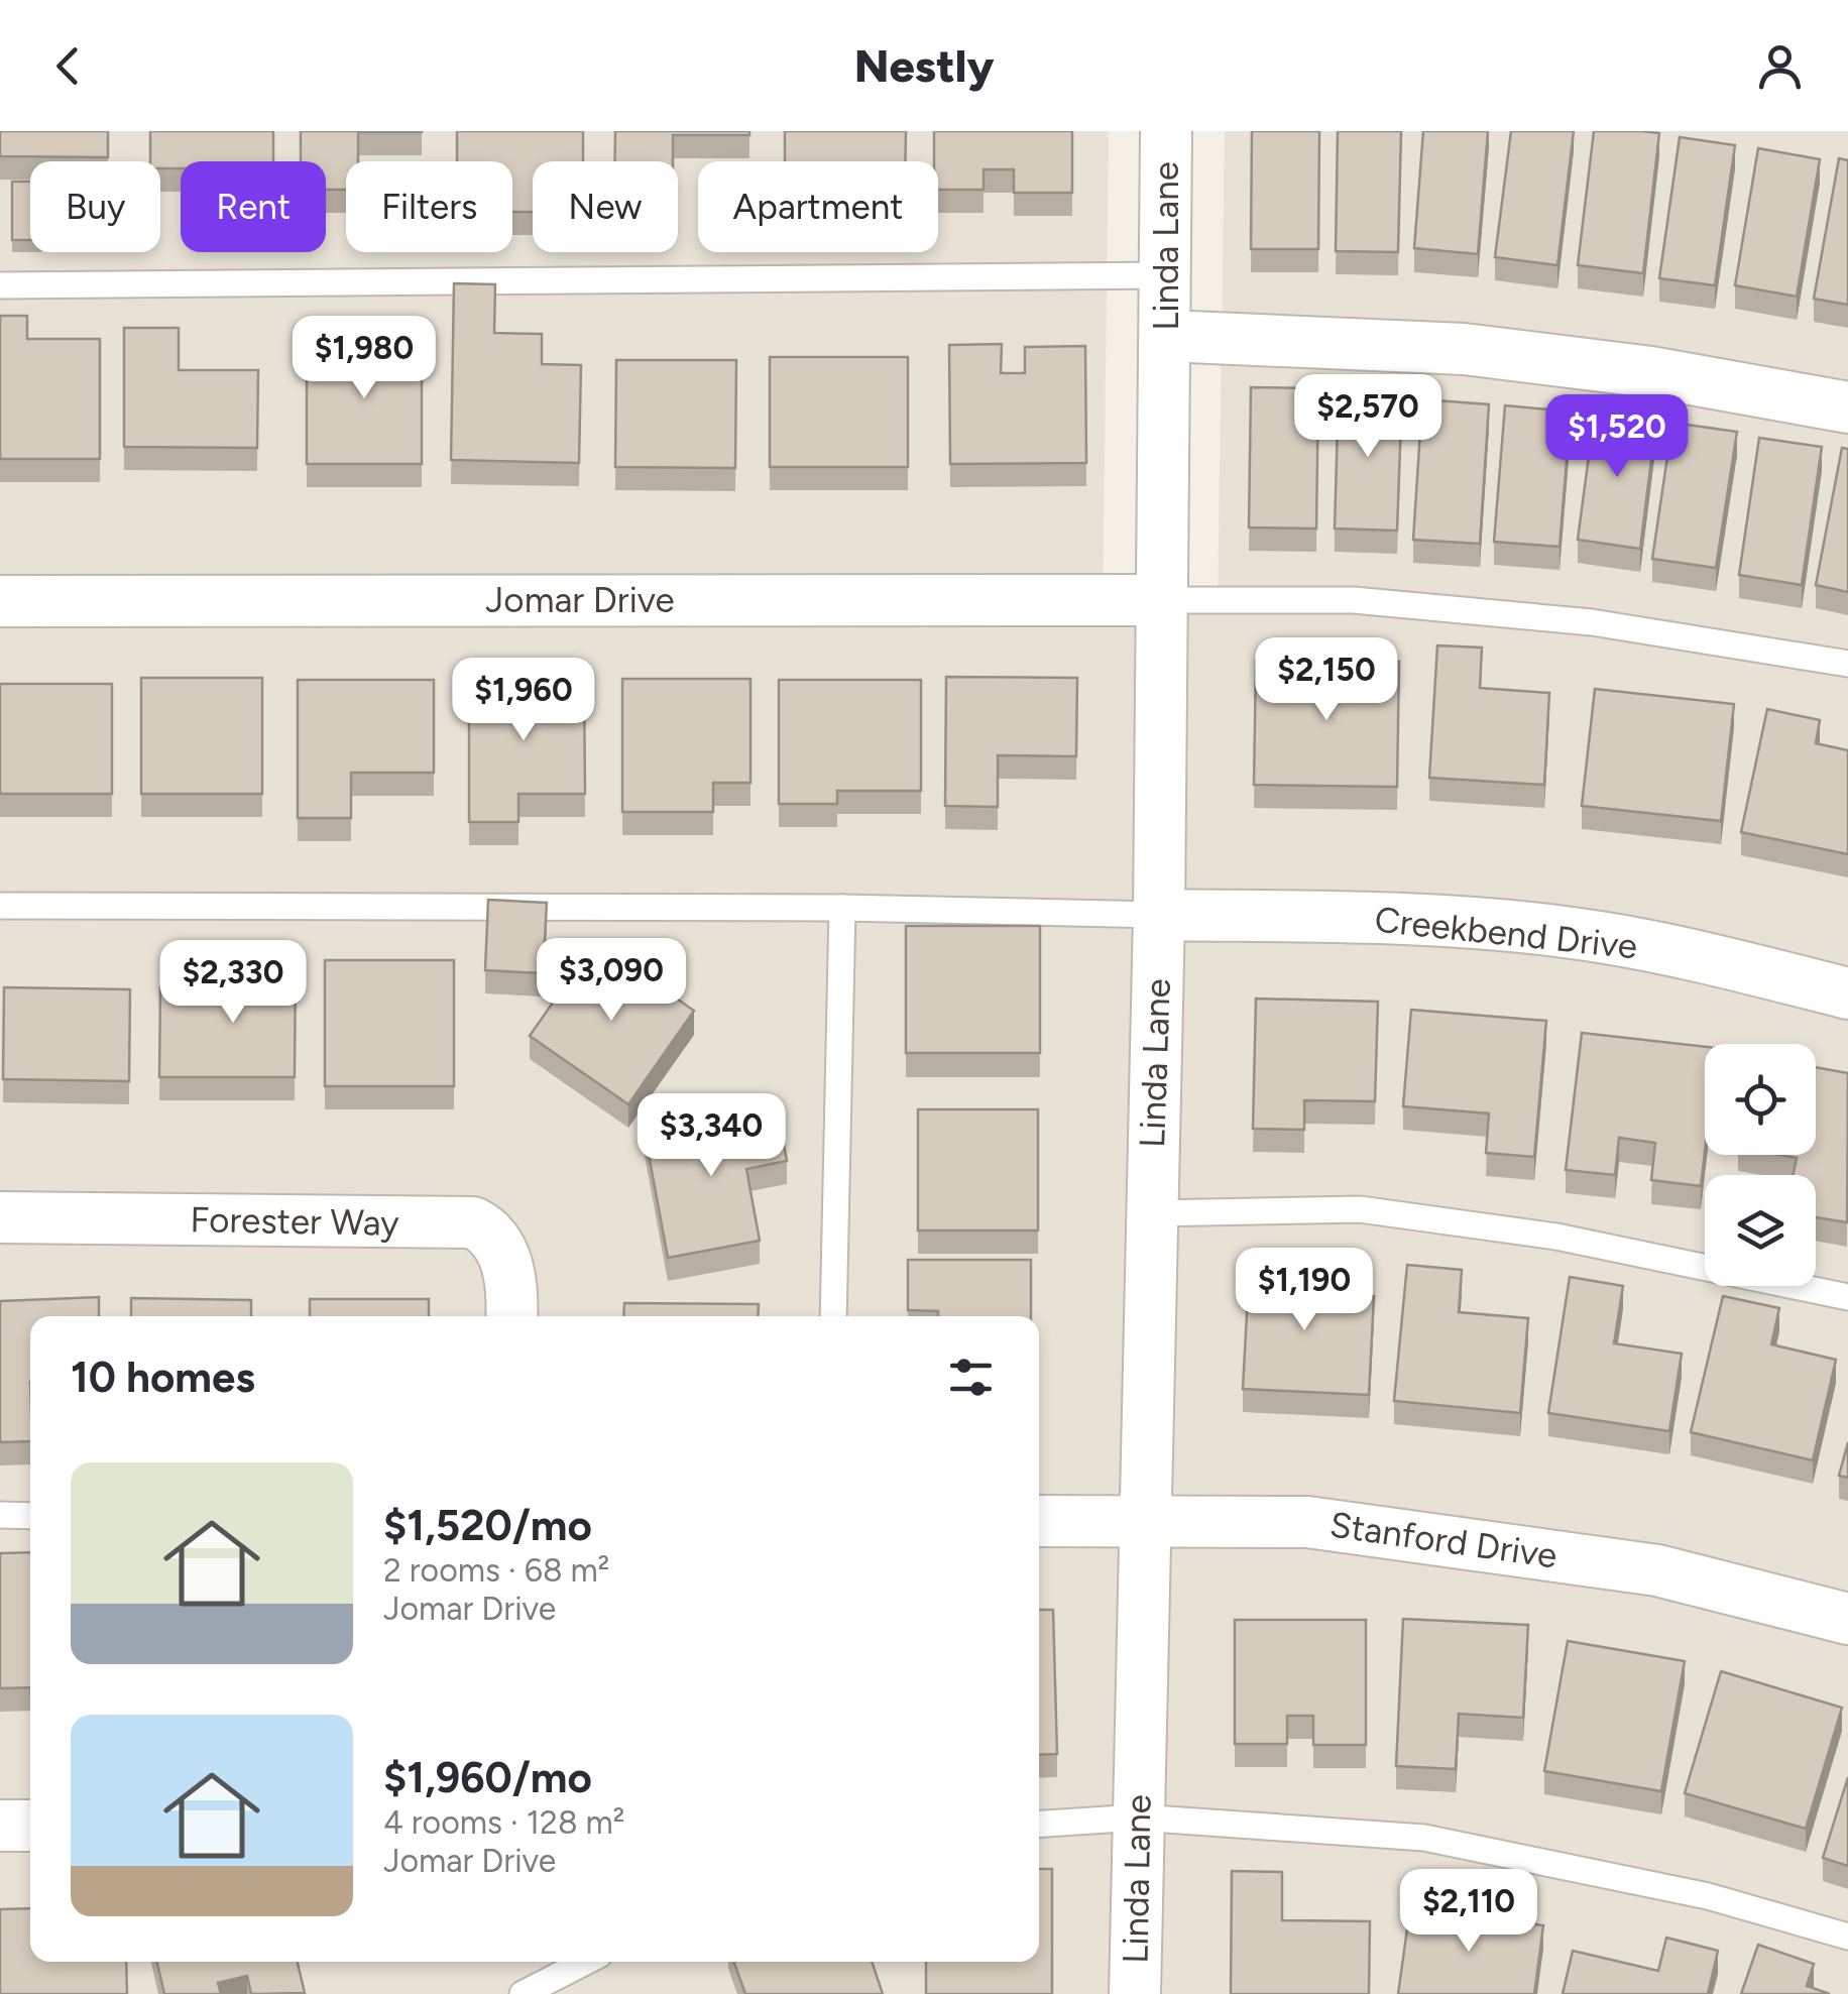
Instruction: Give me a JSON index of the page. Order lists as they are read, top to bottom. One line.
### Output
{"streets":{"street":["Linda Lane","Jomar Drive","Creekbend Drive","Forester Way","Stanford Drive"]},"crossings":[["Linda Lane","Jomar Drive"],["Linda Lane","Creekbend Drive"],["Linda Lane","Stanford Drive"]],"page":{"header":"Nestly","chip":["Buy","Rent","Filters","New","Apartment"],"price":["$1,980","$2,570","$1,520","$2,150","$1,960","$3,090","$2,330","$3,340","$1,190","$2,110"],"heading":"10 homes","list":[{"name":"$1,520/mo","note":"2 rooms · 68 m² · Jomar Drive"},{"name":"$1,960/mo","note":"4 rooms · 128 m² · Jomar Drive"}]}}
